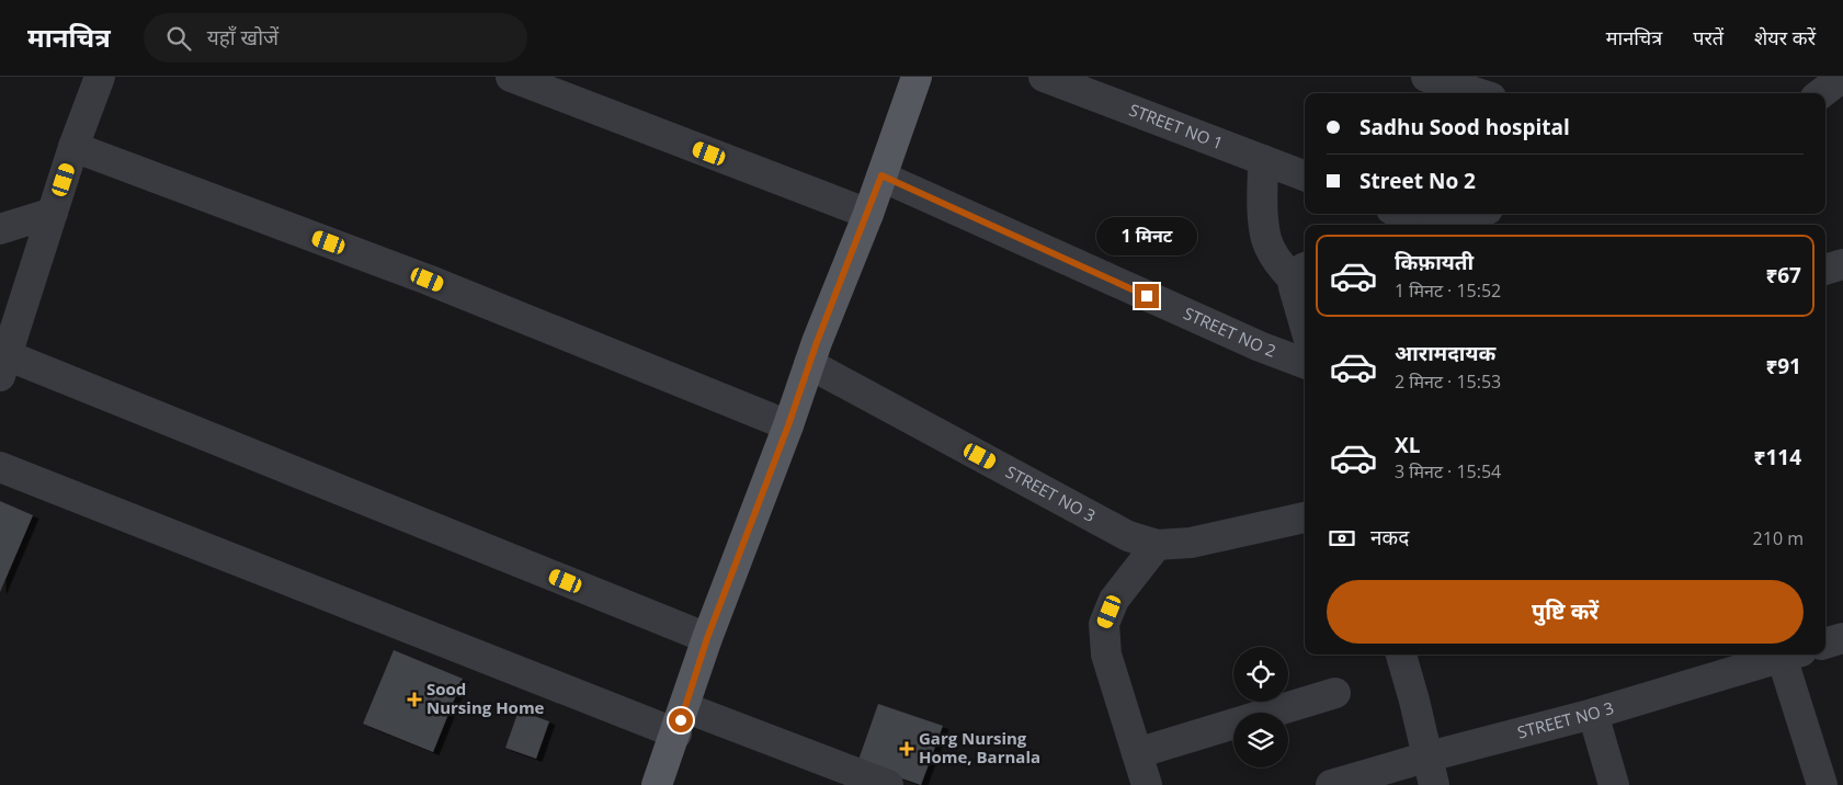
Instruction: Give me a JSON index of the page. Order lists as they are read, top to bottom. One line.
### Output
{"streets":{"street":["STREET NO 1","STREET NO 2","STREET NO 3"]},"places":{"health":["Sood Nursing Home","Garg Nursing Home, Barnala"]},"page":{"header":"मानचित्र","search":"यहाँ खोजें","nav":["मानचित्र","परतें","शेयर करें"],"banner":["Sadhu Sood hospital","Street No 2"],"bubble":"1 मिनट","list":[{"name":"किफ़ायती","note":"1 मिनट · 15:52","value":"₹67"},{"name":"आरामदायक","note":"2 मिनट · 15:53","value":"₹91"},{"name":"XL","note":"3 मिनट · 15:54","value":"₹114"}],"pay":["नकद","210 m"],"buttons":"पुष्टि करें"}}
